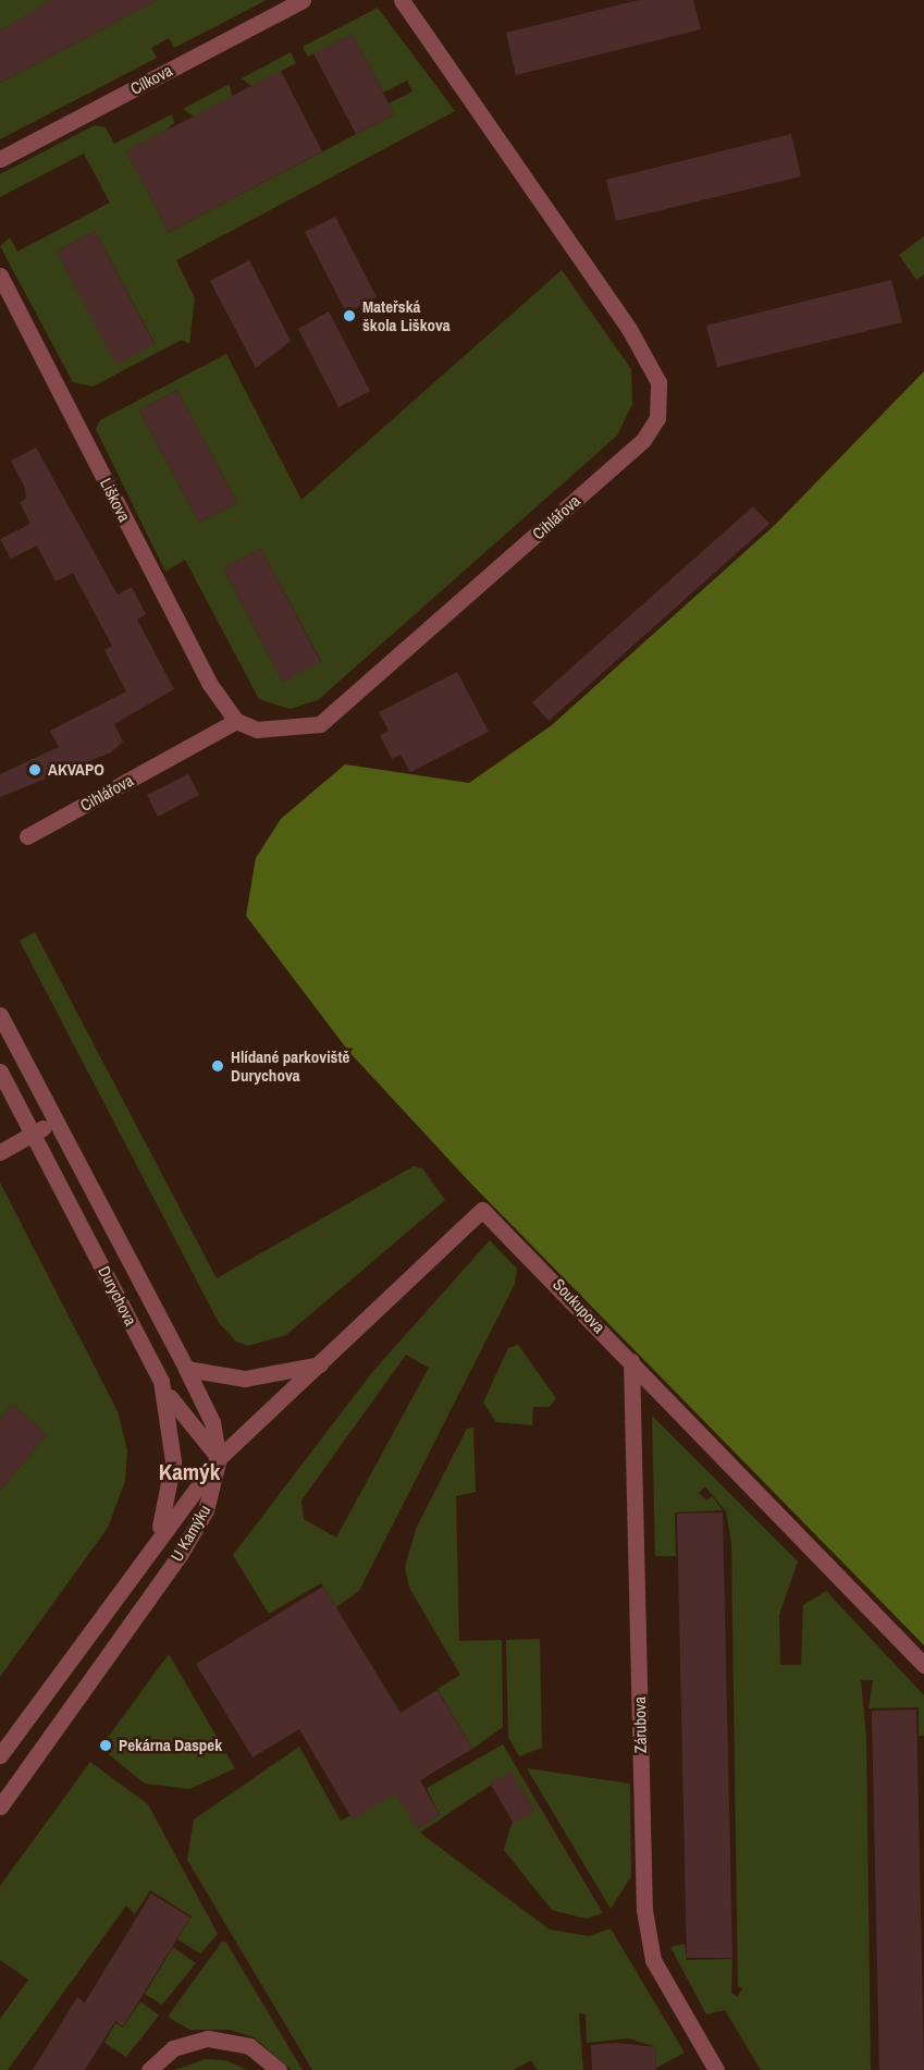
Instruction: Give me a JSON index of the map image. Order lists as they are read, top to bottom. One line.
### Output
{"streets":{"street":["Cílkova","Liškova","Cihlářova","Durychova","Soukupova","U Kamýku","Zárubova"]},"crossings":[["Liškova","Cihlářova"],["Durychova","Soukupova"],["Durychova","U Kamýku"],["Soukupova","U Kamýku"],["Soukupova","Zárubova"]],"districts":["Kamýk"],"places":["Mateřská škola Liškova","AKVAPO","Hlídané parkoviště Durychova","Pekárna Daspek"]}
